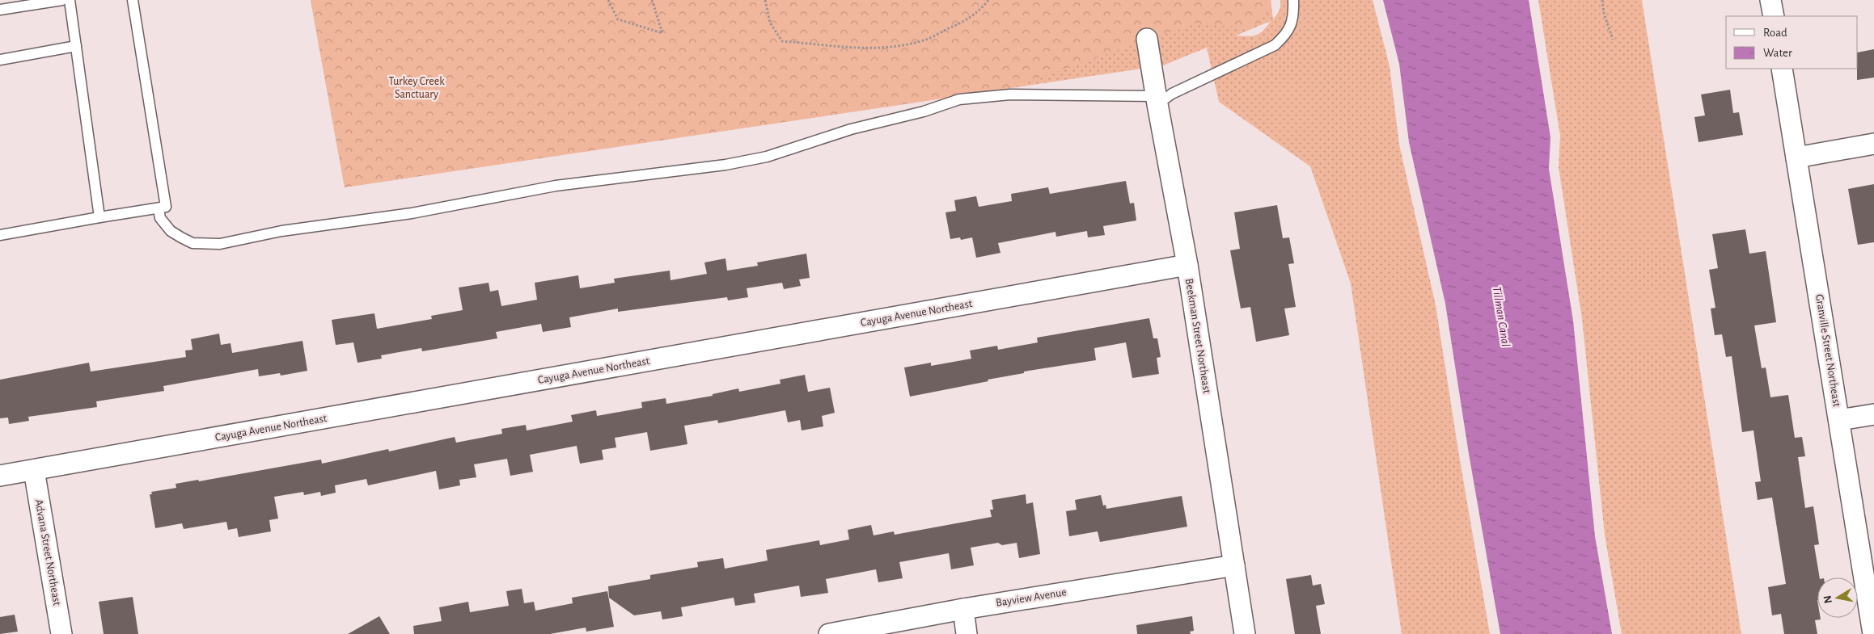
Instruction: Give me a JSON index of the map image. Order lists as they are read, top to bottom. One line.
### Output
{"streets":{"street":["Cayuga Avenue Northeast","Beekman Street Northeast","Granville Street Northeast","Advana Street Northeast","Bayview Avenue"]},"crossings":[["Cayuga Avenue Northeast","Beekman Street Northeast"],["Cayuga Avenue Northeast","Advana Street Northeast"],["Beekman Street Northeast","Bayview Avenue"]],"water":["Tillman Canal"],"parks":["Turkey Creek Sanctuary"],"legend":["Road","Water"],"north":"left"}
